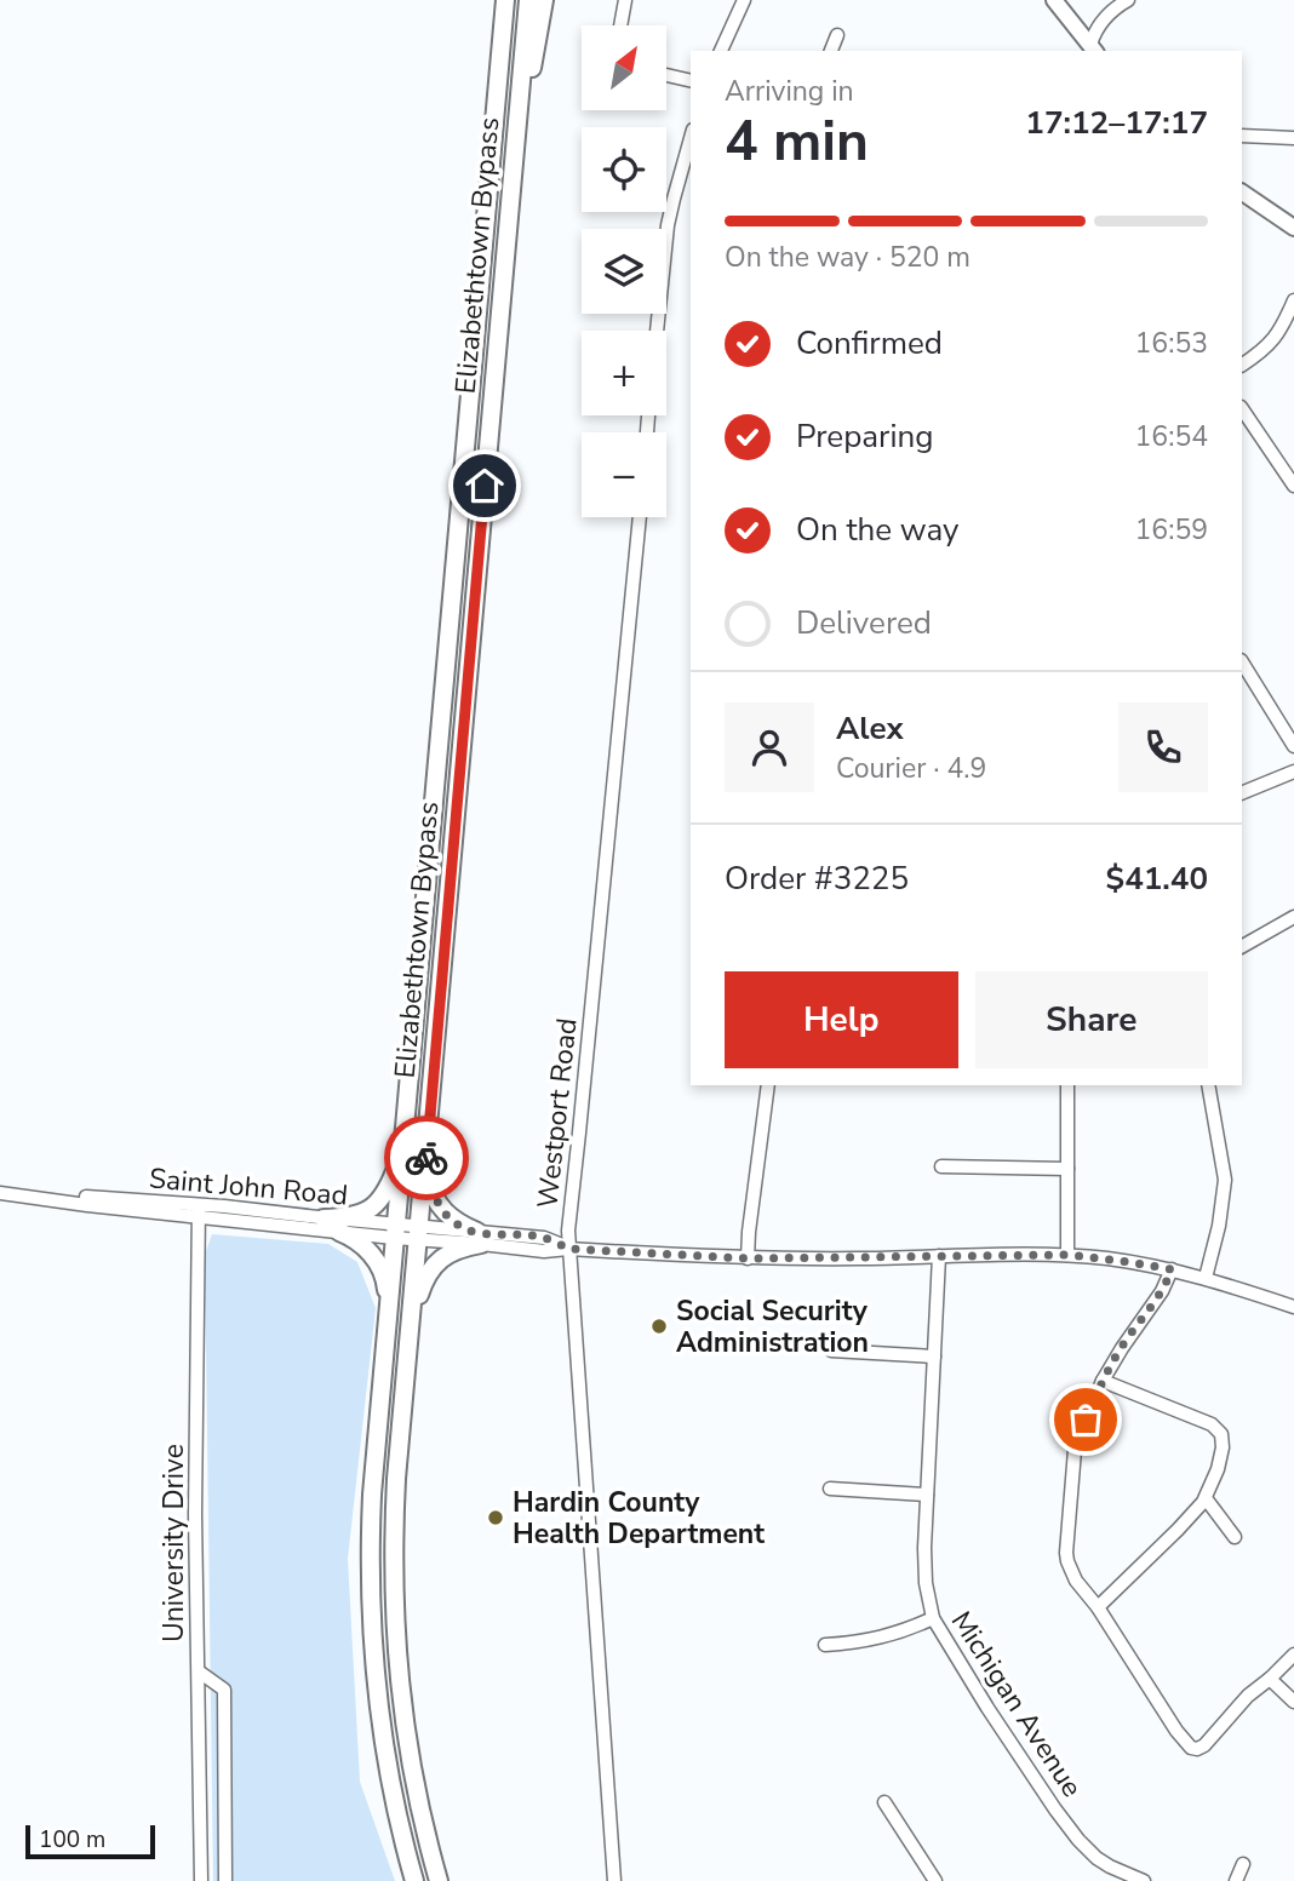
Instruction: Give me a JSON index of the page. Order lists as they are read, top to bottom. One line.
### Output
{"streets":{"highway":["Elizabethtown Bypass"],"street":["Westport Road","Saint John Road","University Drive","Michigan Avenue"]},"crossings":[["Elizabethtown Bypass","Saint John Road"],["Westport Road","Saint John Road"],["Saint John Road","University Drive"],["Saint John Road","Michigan Avenue"]],"places":["Social Security Administration","Hardin County Health Department"],"scale_bar":"100 m","north":"top right","page":{"map_buttons":["+","−"],"heading":["4 min","Arriving in","17:12–17:17"],"panel":["Alex","Courier · 4.9","Order #3225","$41.40"],"bar":"On the way · 520 m","list":[["Confirmed","16:53"],["Preparing","16:54"],["On the way","16:59"],"Delivered"],"buttons":["Help","Share"],"scale":"100 m"}}
